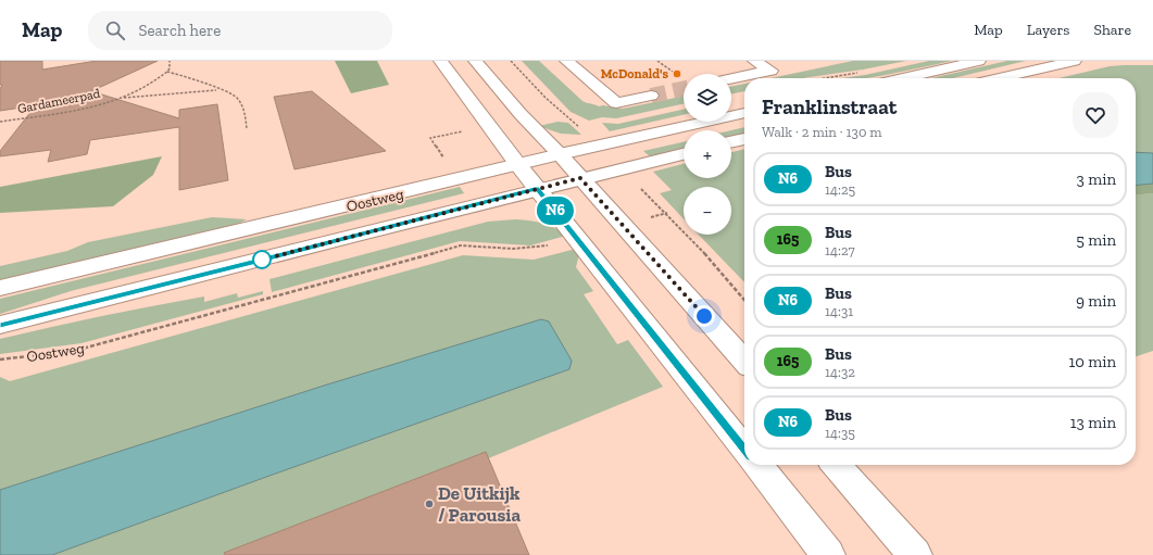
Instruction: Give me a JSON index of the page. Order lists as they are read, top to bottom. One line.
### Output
{"streets":{"main road":["Oostweg"],"path":["Gardameerpad"]},"places":["McDonald's","De Uitkijk / Parousia"],"lines":["bus line N6"],"page":{"header":"Map","search":"Search here","nav":["Map","Layers","Share"],"on_map":"N6","map_buttons":["+","−"],"heading":["Franklinstraat","Walk · 2 min · 130 m"],"list":[{"mark":"N6","name":"Bus","note":"14:25","value":"3 min"},{"mark":"165","name":"Bus","note":"14:27","value":"5 min"},{"mark":"N6","name":"Bus","note":"14:31","value":"9 min"},{"mark":"165","name":"Bus","note":"14:32","value":"10 min"},{"mark":"N6","name":"Bus","note":"14:35","value":"13 min"}]}}
